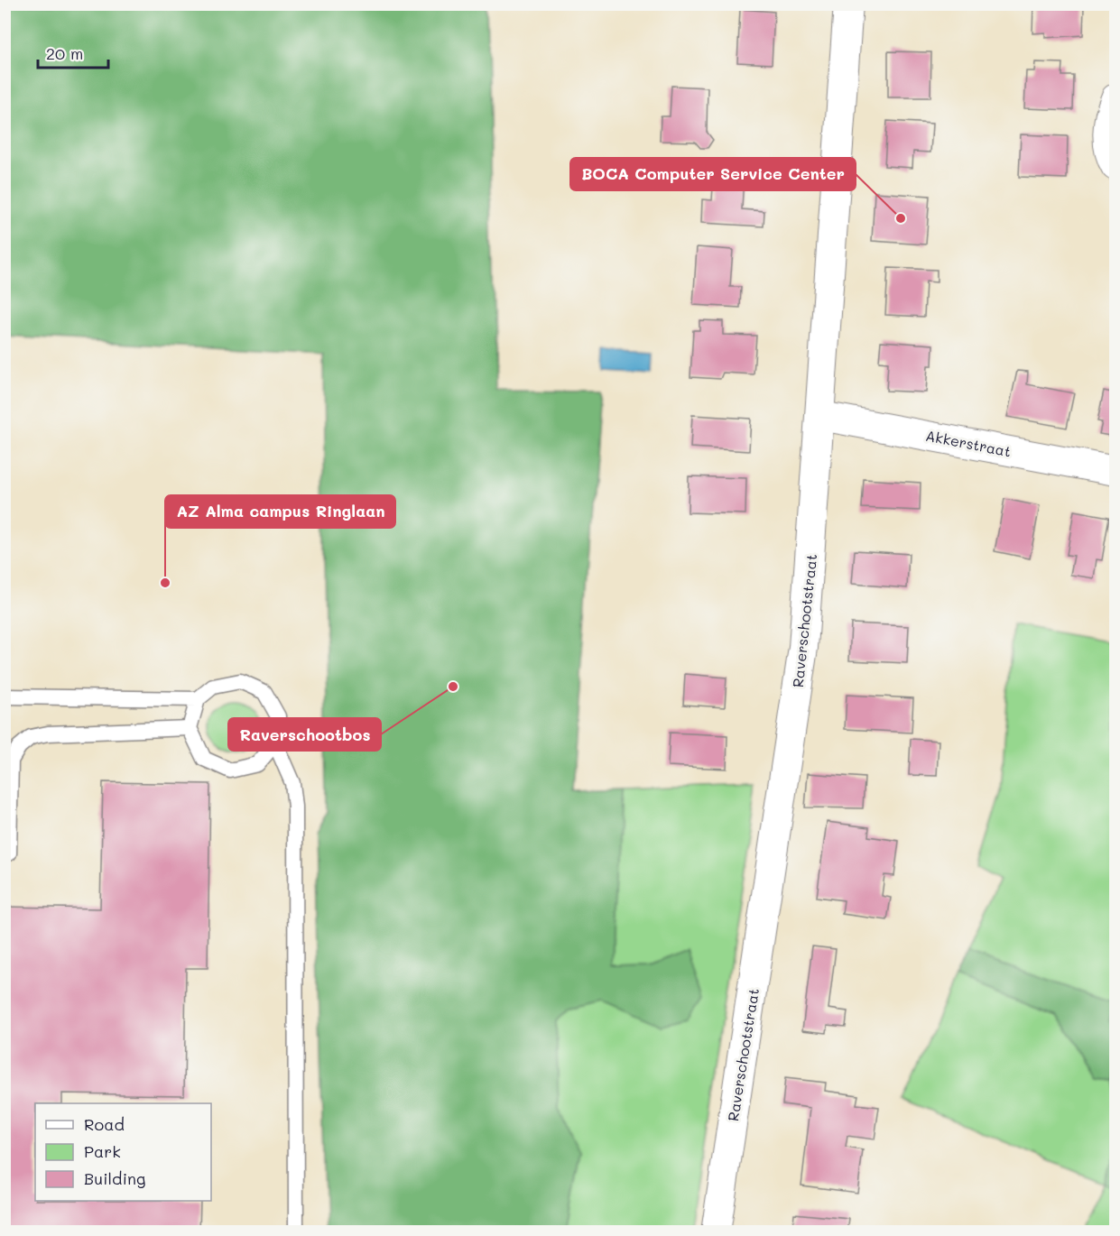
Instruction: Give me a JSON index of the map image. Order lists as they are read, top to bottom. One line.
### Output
{"streets":{"street":["Akkerstraat","Raverschootstraat"]},"crossings":[["Akkerstraat","Raverschootstraat"]],"places":["BOCA Computer Service Center","AZ Alma campus Ringlaan","Raverschootbos"],"legend":["Road","Park","Building"],"scale_bar":"20 m"}
